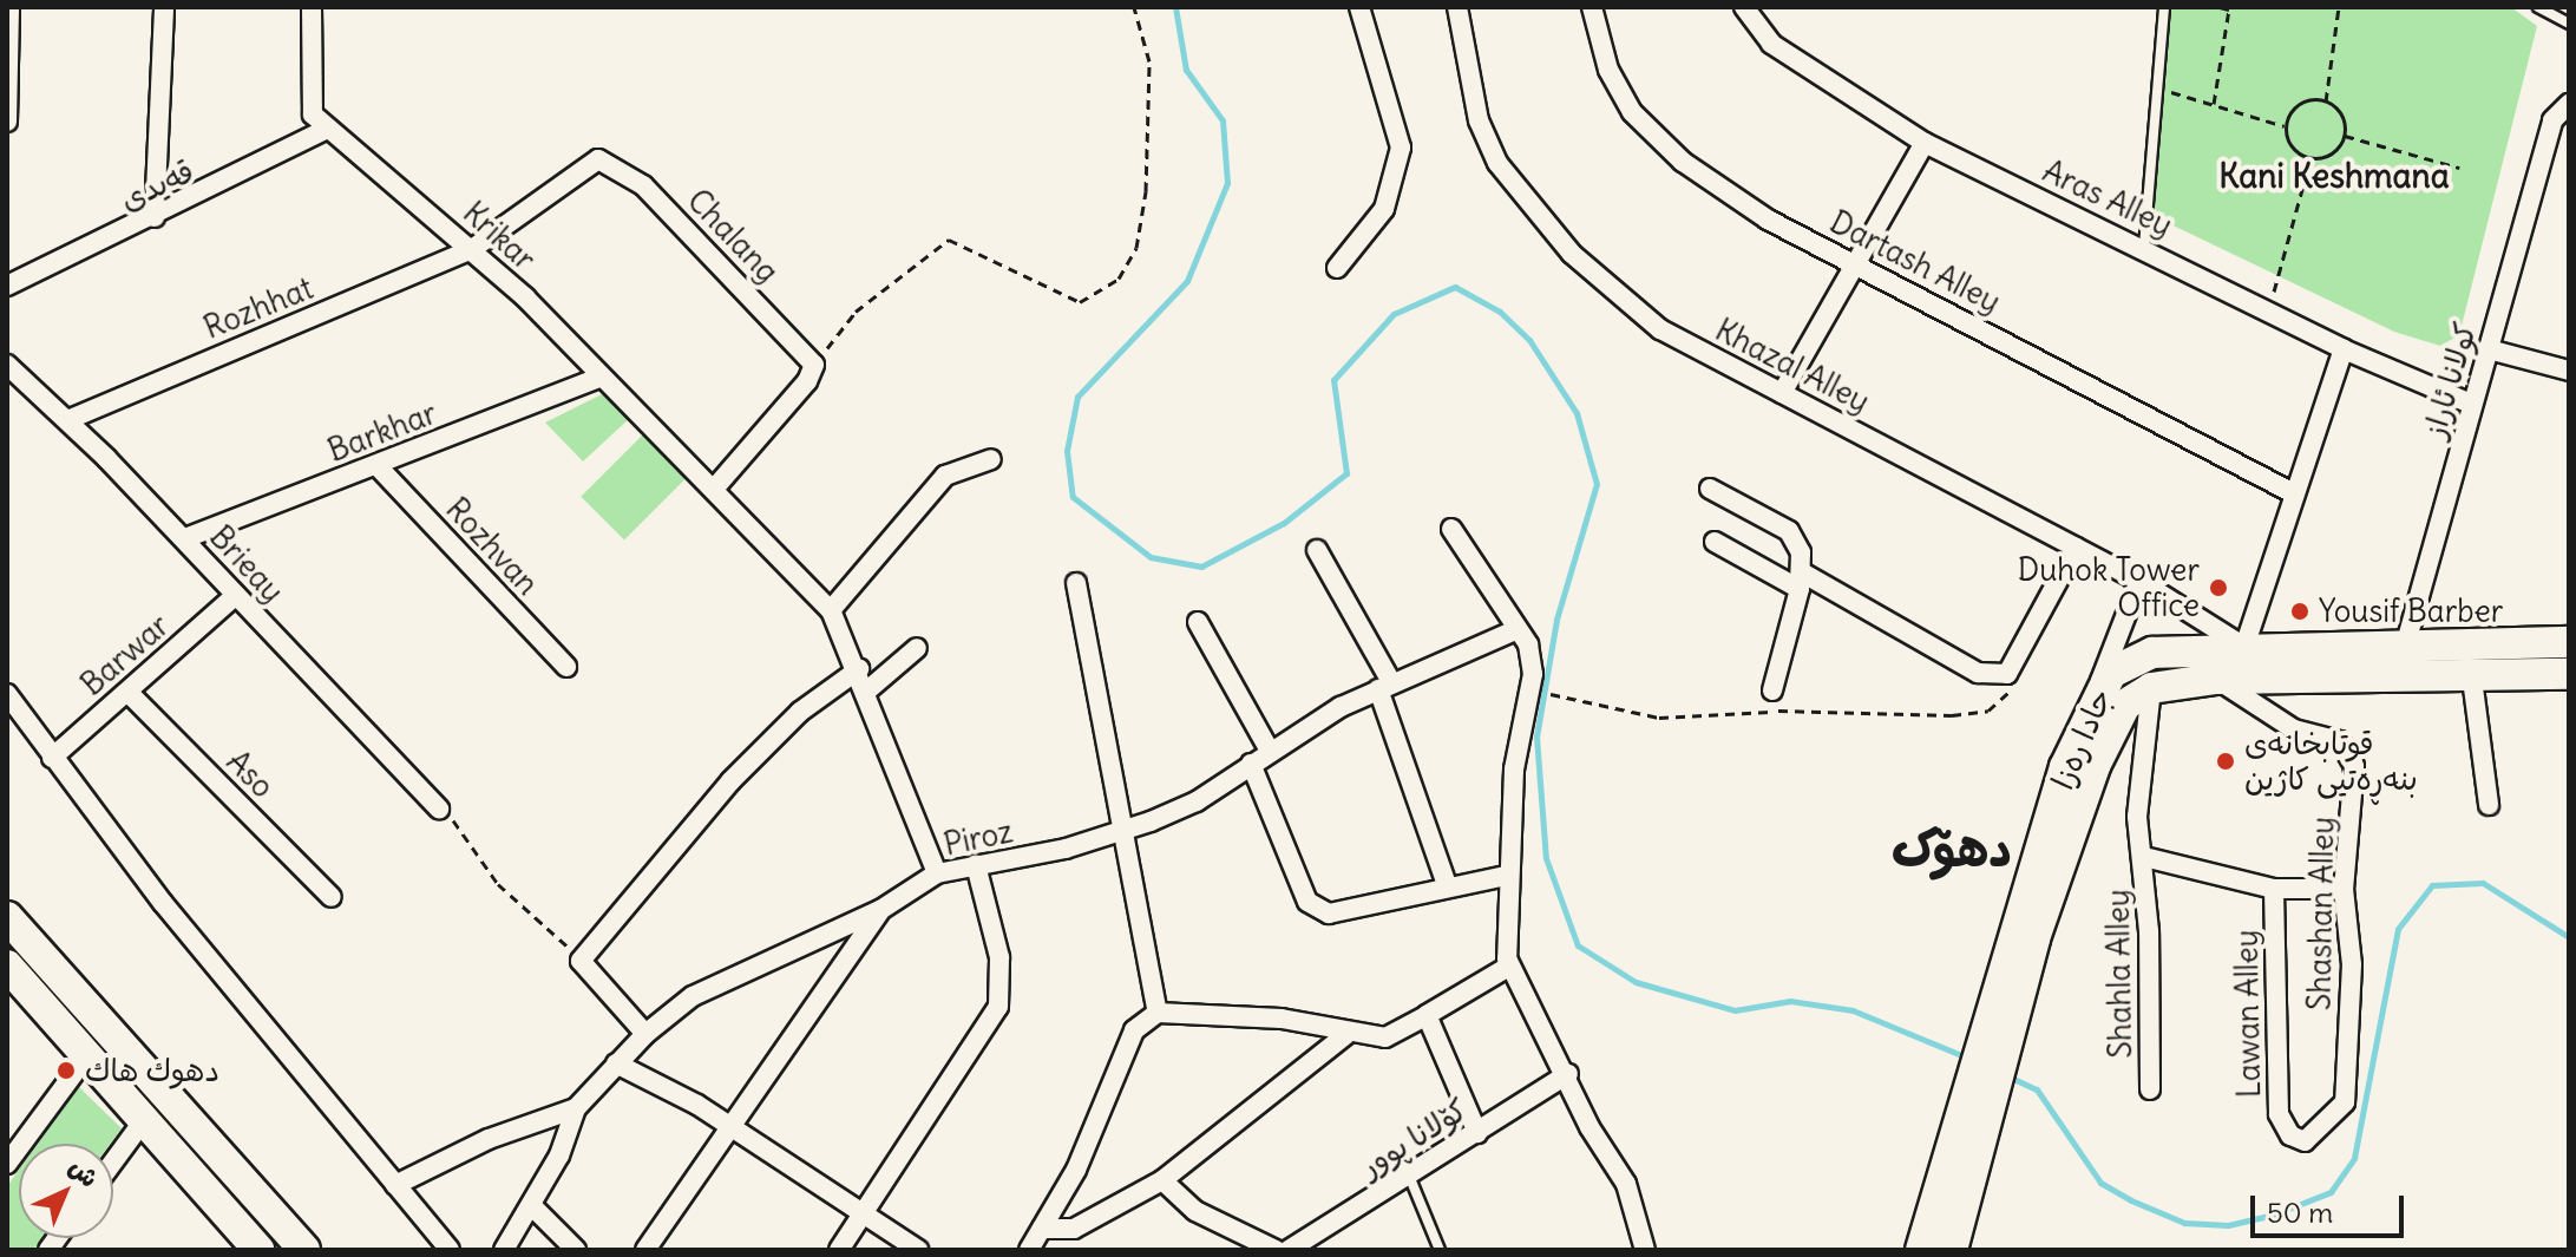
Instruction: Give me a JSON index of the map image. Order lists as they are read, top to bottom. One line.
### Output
{"streets":{"main road":["جادا ره‌زا"],"street":["قەیدی","Aras Alley","Krikar","Chalang","Dartash Alley","Rozhhat","Khazal Alley","کولانا ئاراز","Barkhar","Rozhvan","Brieay","Barwar","Aso","Piroz","Shashan Alley","Shahla Alley","Lawan Alley","کۆلانا پوور"]},"crossings":[["قەیدی","Krikar"],["Aras Alley","کولانا ئاراز"],["Krikar","Chalang"],["Krikar","Rozhhat"],["Krikar","Barkhar"],["Chalang","Rozhhat"],["Rozhhat","Brieay"],["Khazal Alley","جادا ره‌زا"],["کولانا ئاراز","جادا ره‌زا"],["Barkhar","Rozhvan"],["Barkhar","Brieay"],["Brieay","Barwar"],["Barwar","Aso"],["جادا ره‌زا","Shashan Alley"],["جادا ره‌زا","Shahla Alley"],["Shashan Alley","Shahla Alley"],["Shashan Alley","Lawan Alley"],["Shahla Alley","Lawan Alley"]],"districts":["Kani Keshmana","دھۆک"],"places":["Duhok Tower Office","Yousif Barber","قوتابخانەی بنەڕەتیی کاژین","دهوك هاك"],"scale_bar":"50 m","north":"top right"}
